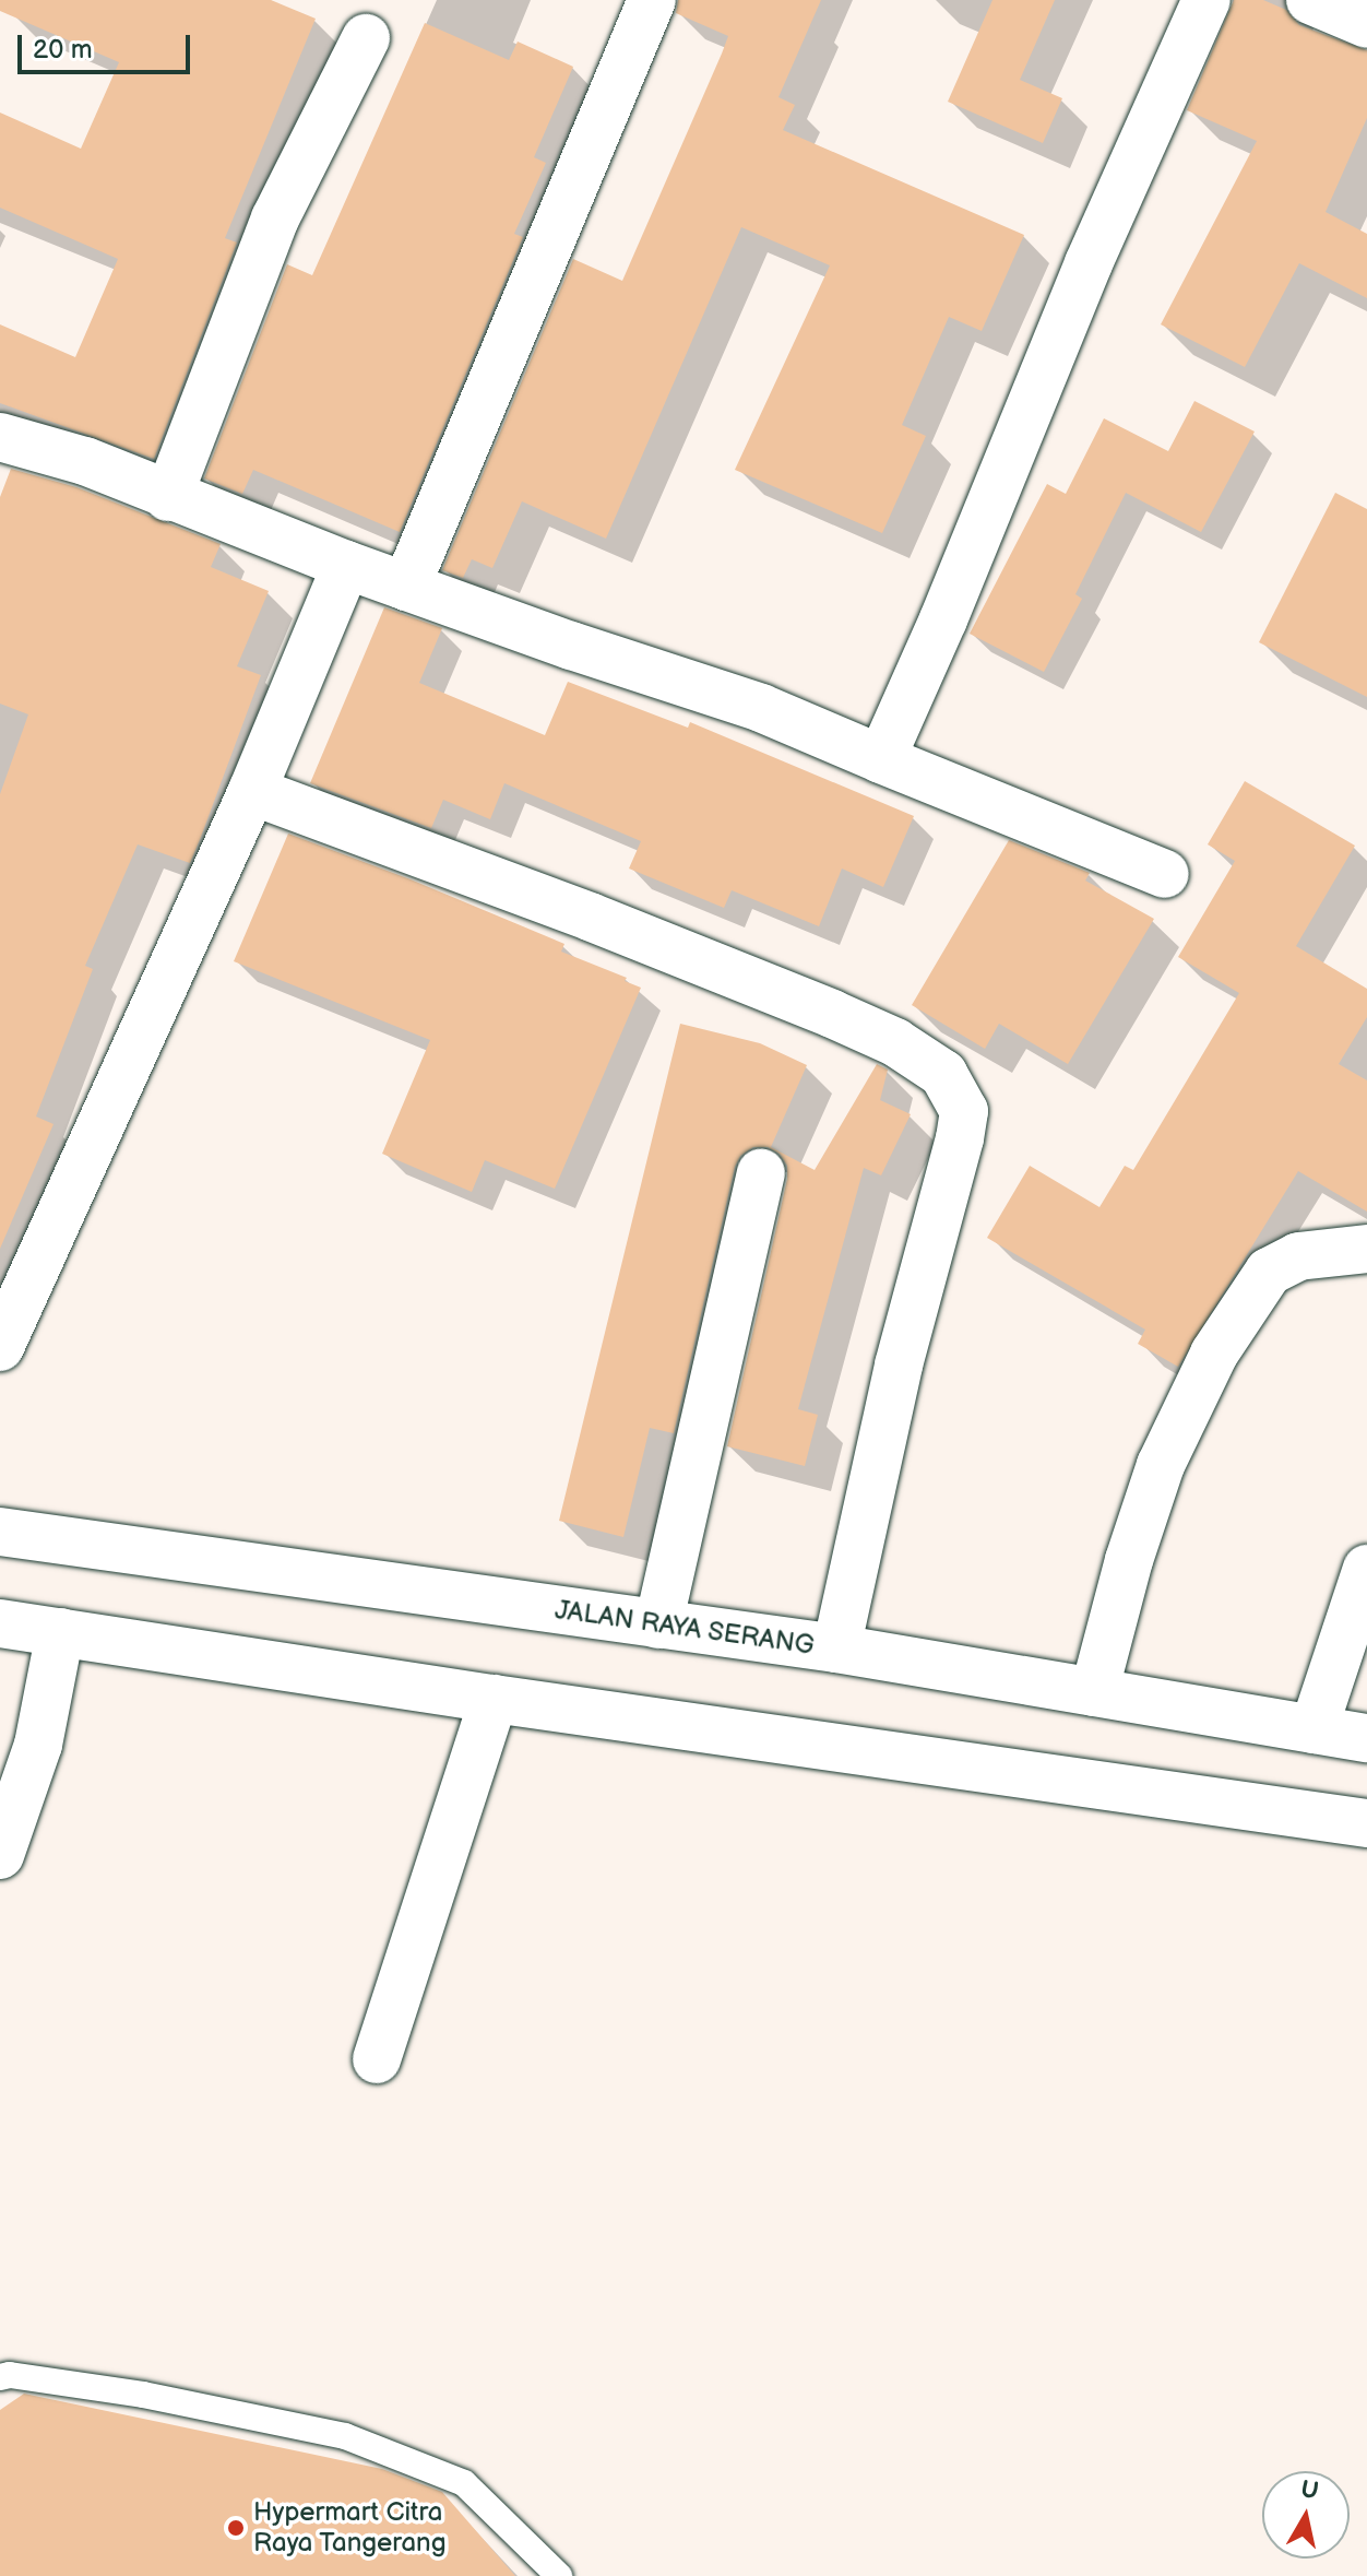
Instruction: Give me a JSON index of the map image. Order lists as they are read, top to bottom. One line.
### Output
{"streets":{"main road":["JALAN RAYA SERANG"]},"places":["Hypermart Citra Raya Tangerang"],"scale_bar":"20 m","north":"top"}
